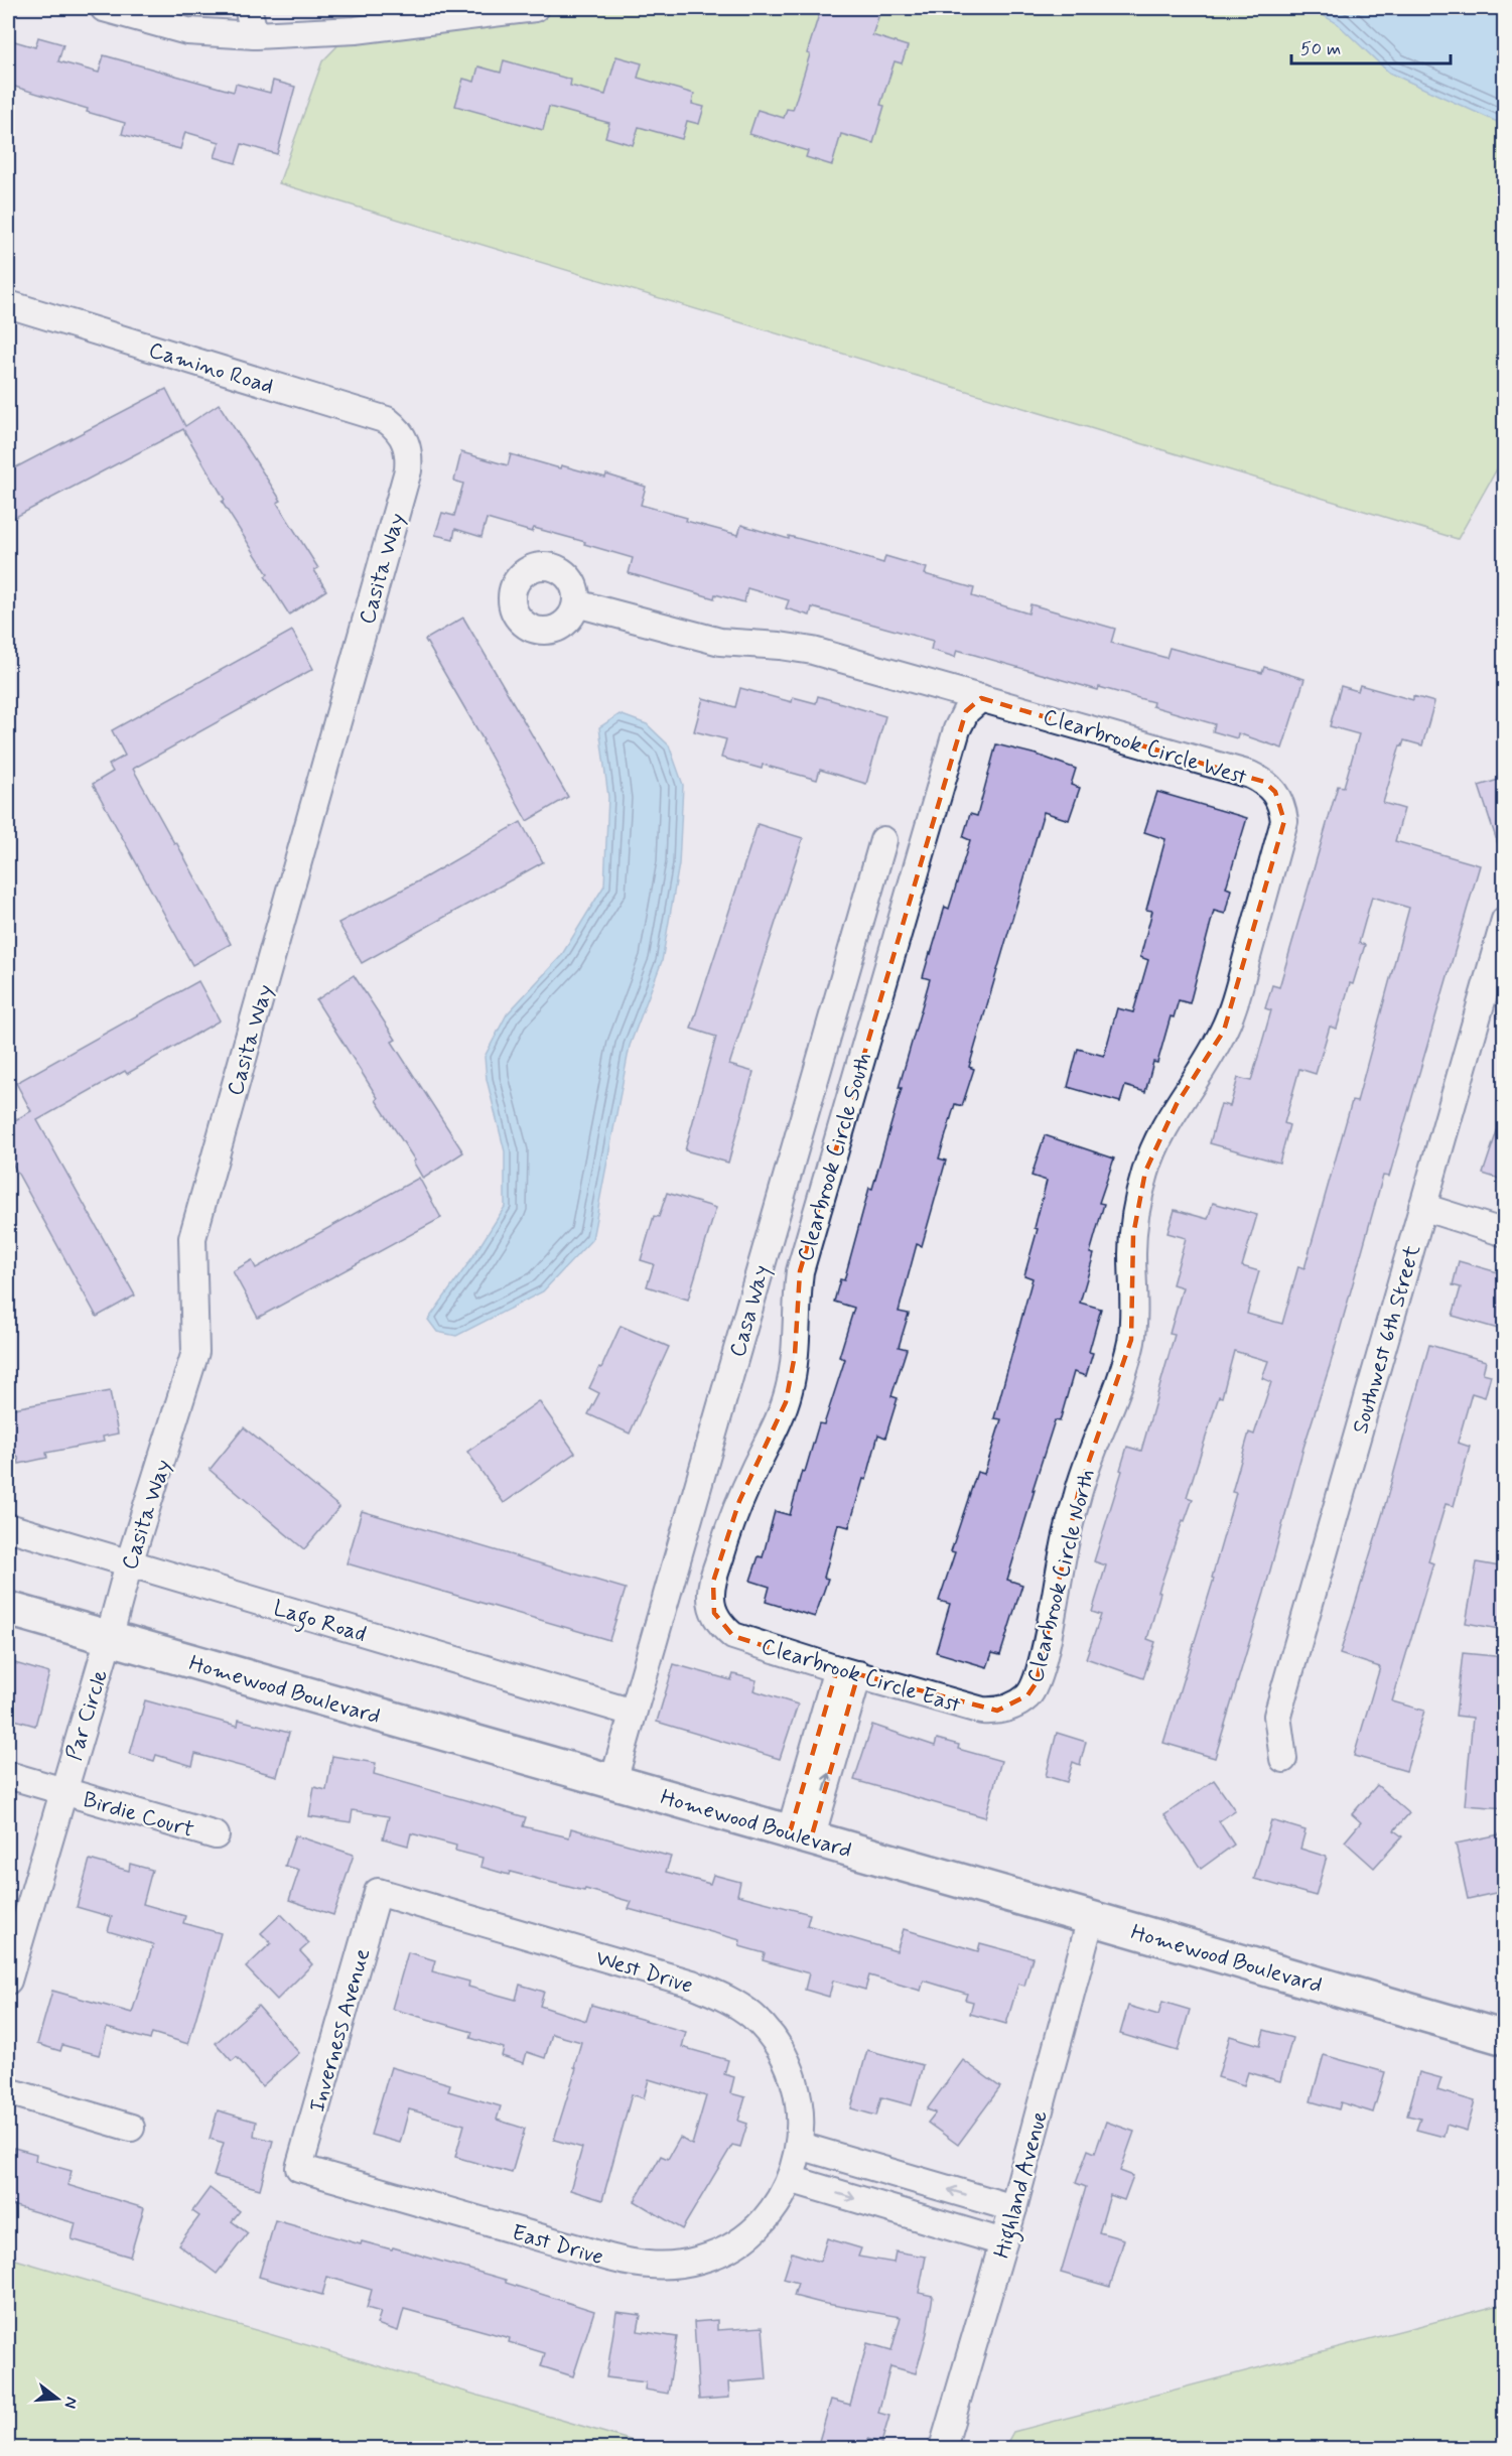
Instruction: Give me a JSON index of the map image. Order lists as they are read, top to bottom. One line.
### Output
{"streets":{"street":["Camino Road","Casita Way","Clearbrook Circle West","Clearbrook Circle South","Casa Way","Southwest 6th Street","Clearbrook Circle North","Lago Road","Clearbrook Circle East","Homewood Boulevard","Par Circle","Birdie Court","West Drive","Inverness Avenue","Highland Avenue","East Drive"]},"crossings":[["Camino Road","Casita Way"],["Casita Way","Lago Road"],["Casita Way","Homewood Boulevard"],["Casita Way","Par Circle"],["Clearbrook Circle West","Clearbrook Circle South"],["Clearbrook Circle West","Clearbrook Circle North"],["Clearbrook Circle South","Clearbrook Circle East"],["Casa Way","Lago Road"],["Casa Way","Homewood Boulevard"],["Clearbrook Circle North","Clearbrook Circle East"],["Homewood Boulevard","Par Circle"],["Homewood Boulevard","Highland Avenue"],["Par Circle","Birdie Court"],["West Drive","Inverness Avenue"],["West Drive","East Drive"],["Inverness Avenue","East Drive"]],"scale_bar":"50 m","north":"right"}
